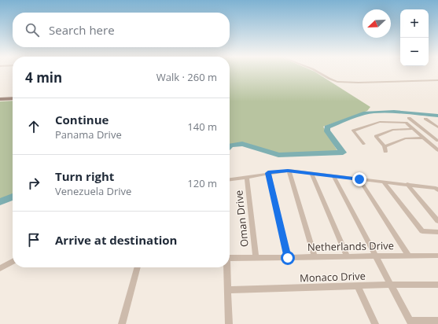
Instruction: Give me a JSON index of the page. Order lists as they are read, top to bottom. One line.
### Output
{"streets":{"street":["Oman Drive","Netherlands Drive","Monaco Drive"]},"crossings":[["Oman Drive","Netherlands Drive"]],"north":"bottom left","page":{"map_buttons":["+","−"],"search":"Search here","heading":["4 min","Walk · 260 m"],"list":[["Continue","Panama Drive","140 m"],["Turn right","Venezuela Drive","120 m"],"Arrive at destination"]}}
